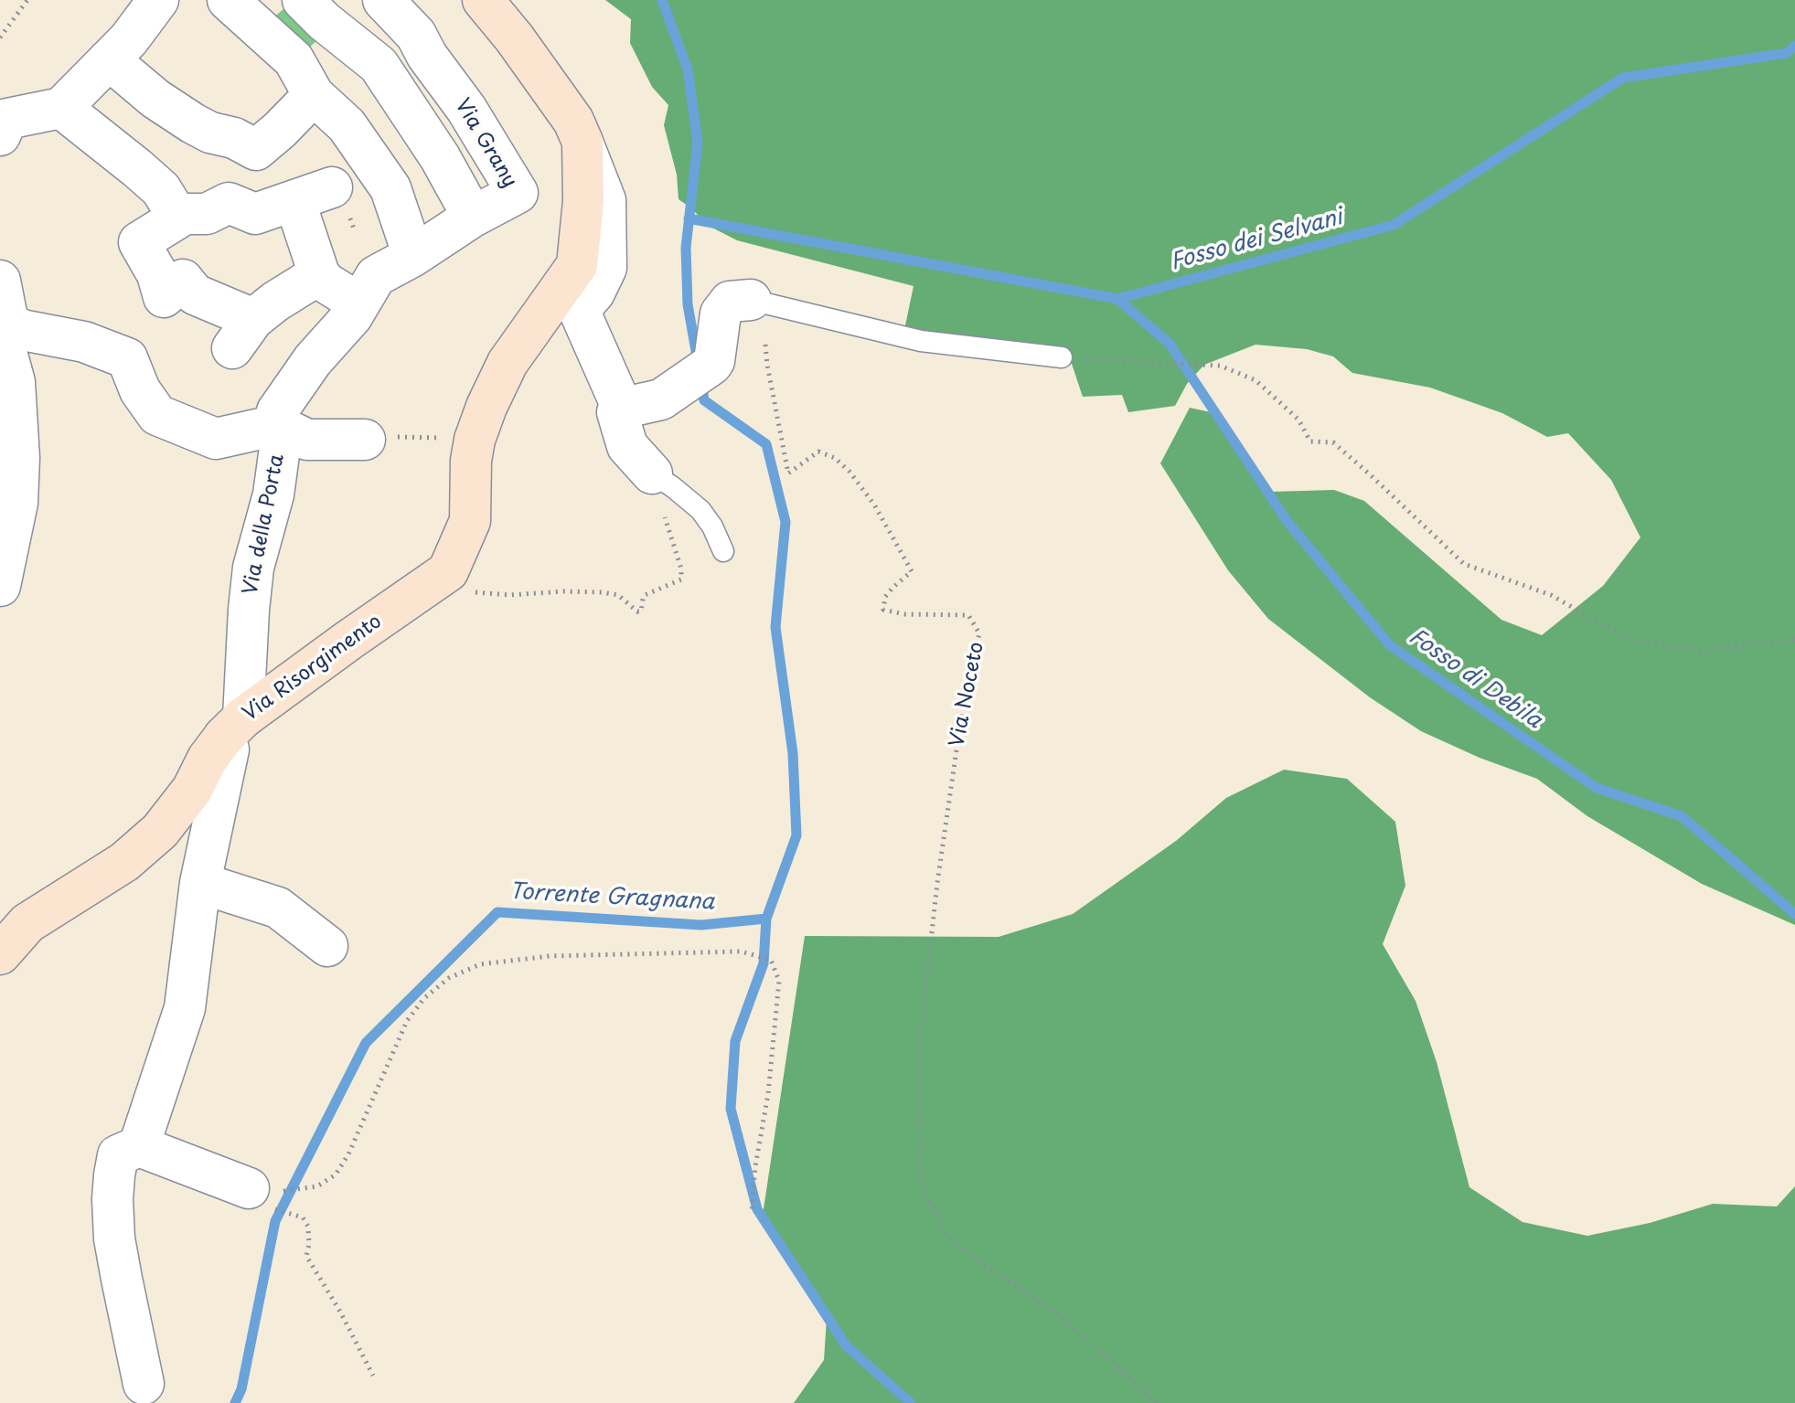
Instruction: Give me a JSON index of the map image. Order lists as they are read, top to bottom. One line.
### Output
{"streets":{"main road":["Via Risorgimento"],"street":["Via Grany","Via della Porta"],"path":["Via Noceto"]},"crossings":[["Via Grany","Via della Porta"],["Via della Porta","Via Risorgimento"]],"water":["Fosso dei Selvani","Fosso di Debila","Torrente Gragnana"]}
